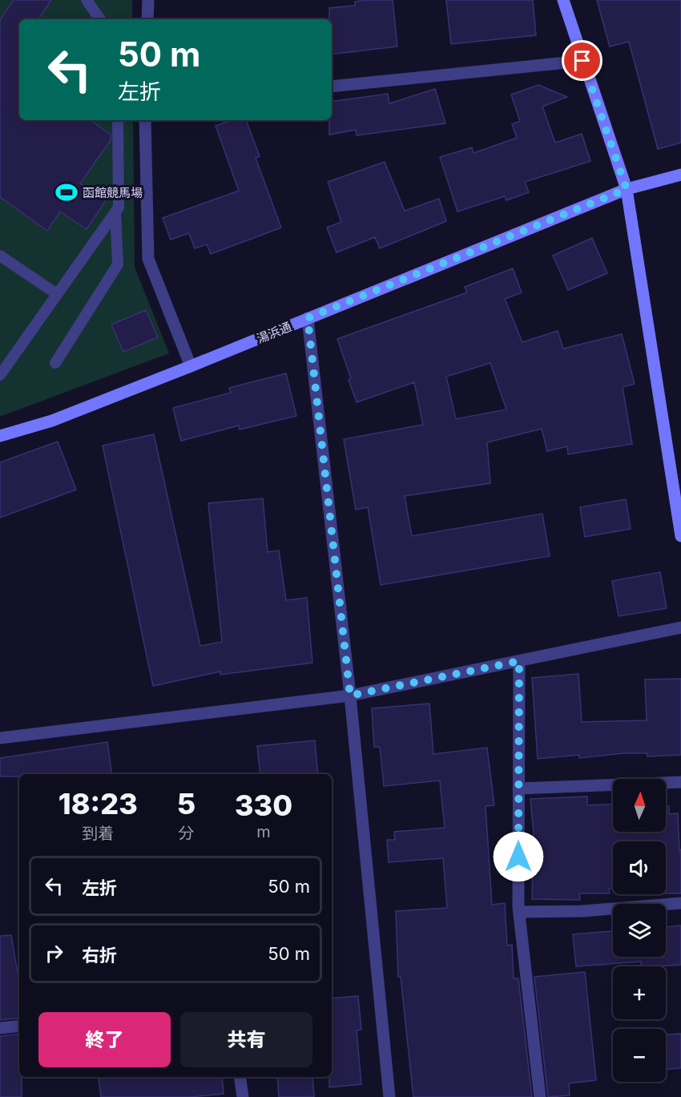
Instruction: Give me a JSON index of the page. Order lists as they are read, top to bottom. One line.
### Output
{"streets":{"street":["湯浜通"]},"places":{"sports":["函館競馬場"]},"north":"top","page":{"turn":["50 m","左折"],"eta":["18:23","到着","5","分","330","m"],"map_buttons":["+","−"],"list":[{"name":"左折","value":"50 m"},{"name":"右折","value":"50 m"}],"buttons":["終了","共有"]}}
